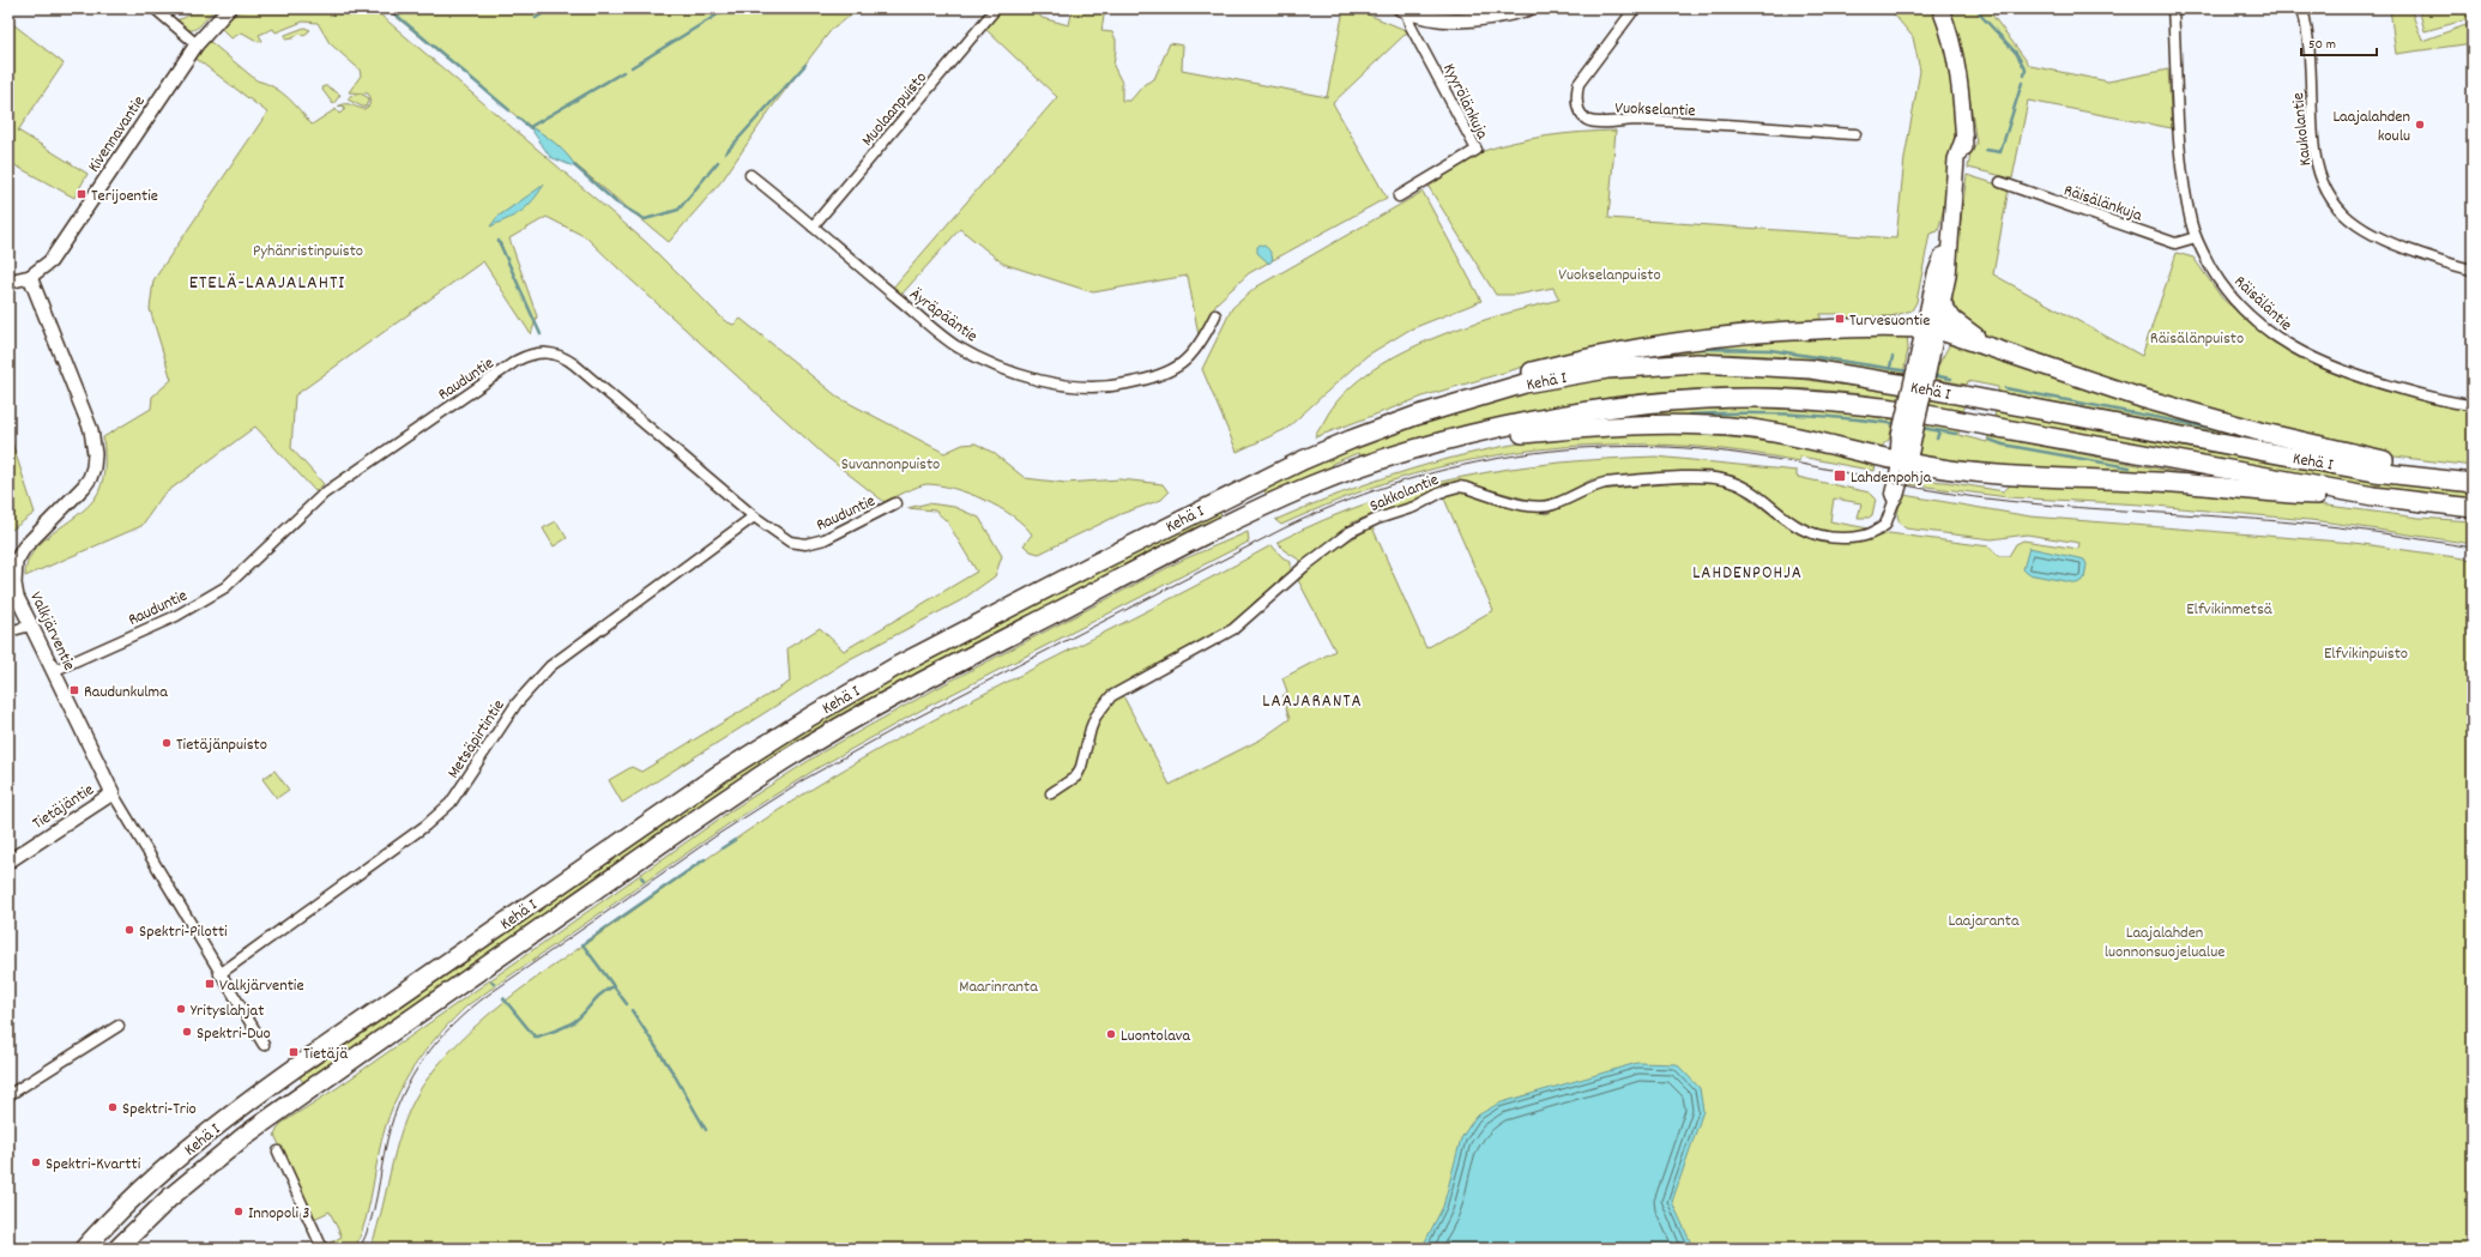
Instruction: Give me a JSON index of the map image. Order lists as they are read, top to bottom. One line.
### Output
{"streets":{"highway":["Kehä I"],"street":["Kyyrölänkuja","Muolaanpuisto","Vuokselantie","Kaukolantie","Kivennavantie","Räisälänkuja","Räisäläntie","Äyräpääntie","Rauduntie","Sakkolantie","Valkjärventie","Metsäpirtintie","Tietäjäntie"]},"crossings":[["Muolaanpuisto","Äyräpääntie"],["Kivennavantie","Valkjärventie"],["Räisälänkuja","Räisäläntie"],["Rauduntie","Valkjärventie"],["Rauduntie","Metsäpirtintie"],["Valkjärventie","Metsäpirtintie"],["Valkjärventie","Tietäjäntie"]],"districts":["ETELÄ-LAAJALAHTI","LAHDENPOHJA","LAAJARANTA"],"parks":["Pyhänristinpuisto","Vuokselanpuisto","Räisälänpuisto","Suvannonpuisto","Elfvikinmetsä","Elfvikinpuisto","Laajaranta","Laajalahden luonnonsuojelualue","Maarinranta"],"places":{"other":["Laajalahden koulu","Tietäjänpuisto","Spektri-Pilotti","Yrityslahjat","Spektri-Duo","Luontolava","Spektri-Trio","Spektri-Kvartti","Innopoli 3"],"transit":["Terijoentie","Turvesuontie","Lahdenpohja","Raudunkulma","Valkjärventie","Tietäjä"]},"scale_bar":"50 m"}
